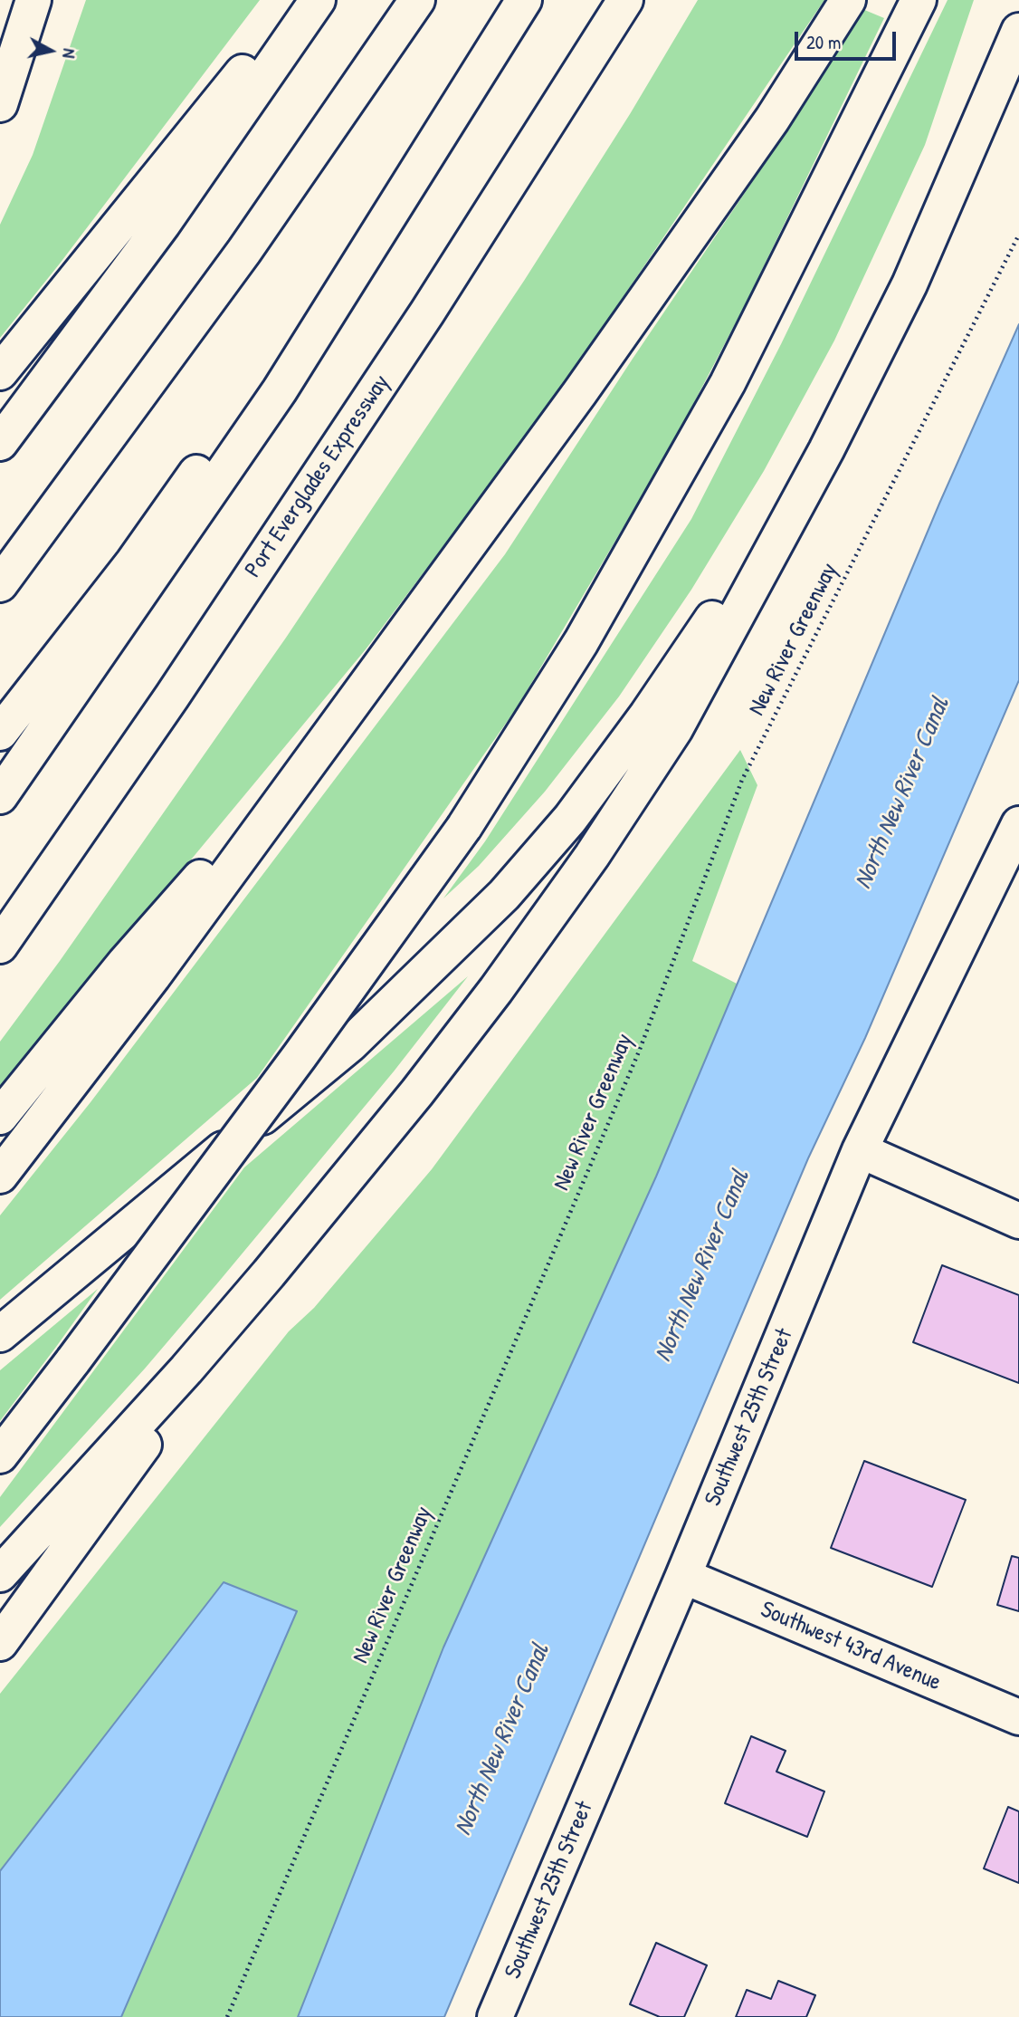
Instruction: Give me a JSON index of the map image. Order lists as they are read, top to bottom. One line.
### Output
{"streets":{"main road":["Port Everglades Expressway","Southwest 25th Street","Southwest 43rd Avenue"],"path":["New River Greenway"]},"crossings":[["Southwest 25th Street","Southwest 43rd Avenue"]],"water":["North New River Canal"],"scale_bar":"20 m","north":"right"}
